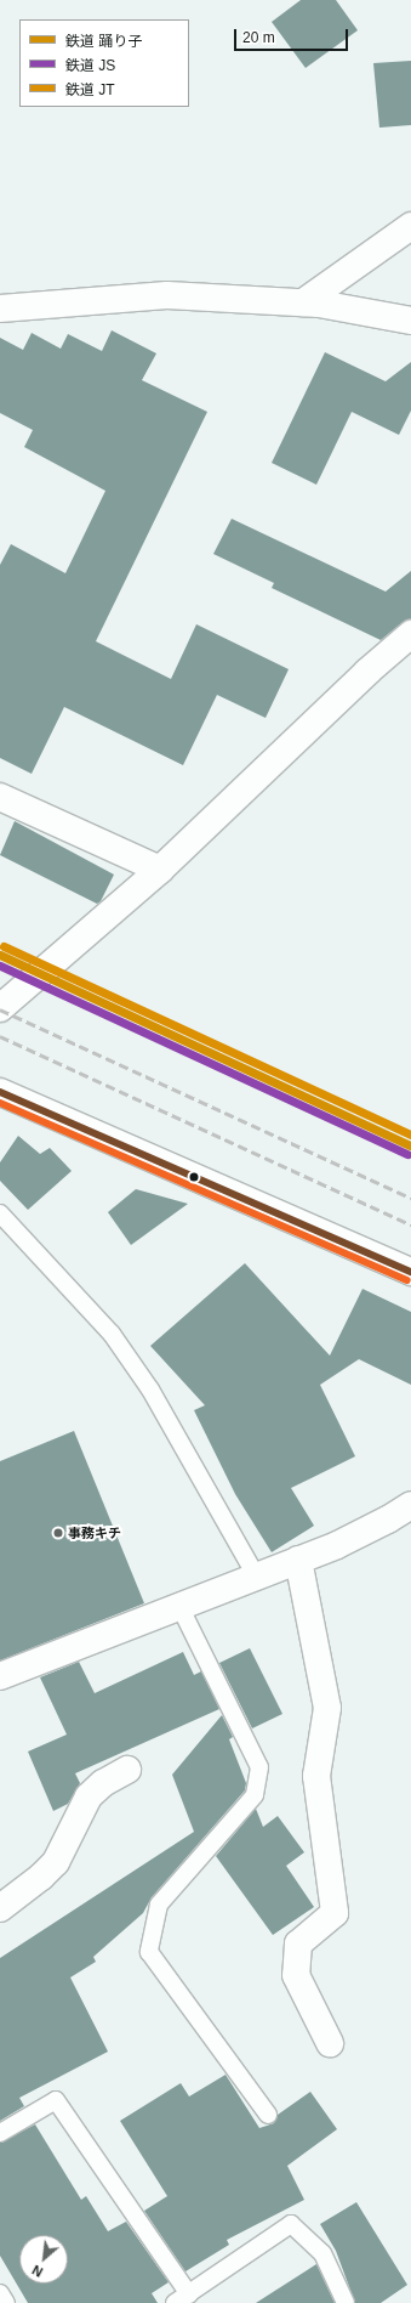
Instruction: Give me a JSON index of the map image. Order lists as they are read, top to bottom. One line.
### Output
{"places":["事務キチ"],"lines":["rail line JT","rail line 踊り子","rail line JS"],"legend":["鉄道 踊り子","鉄道 JS","鉄道 JT"],"scale_bar":"20 m","north":"bottom left"}
